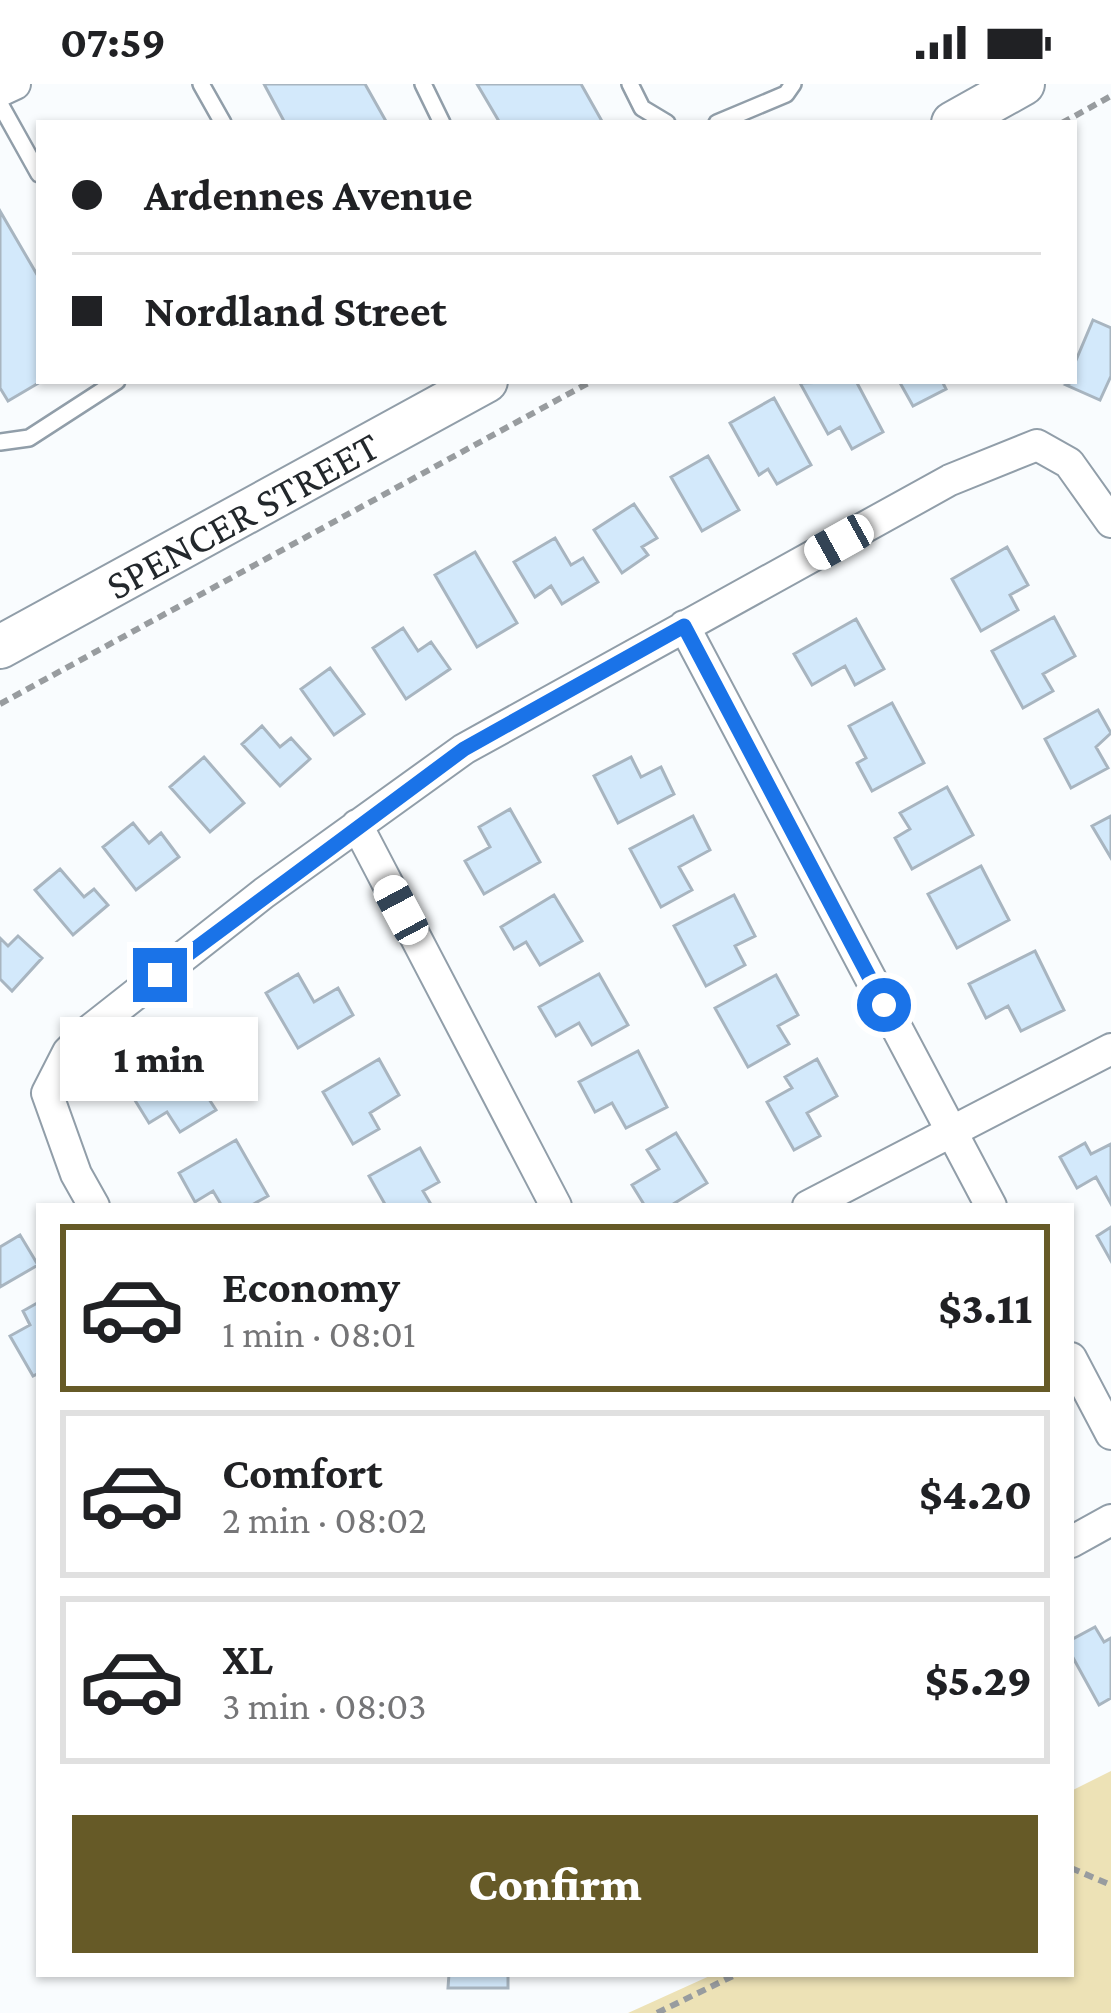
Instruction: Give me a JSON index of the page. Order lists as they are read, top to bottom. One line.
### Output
{"streets":{"street":["SPENCER STREET"]},"page":{"status":"07:59","banner":["Ardennes Avenue","Nordland Street"],"bubble":"1 min","list":[{"name":"Economy","note":"1 min · 08:01","value":"$3.11"},{"name":"Comfort","note":"2 min · 08:02","value":"$4.20"},{"name":"XL","note":"3 min · 08:03","value":"$5.29"}],"buttons":"Confirm"}}
